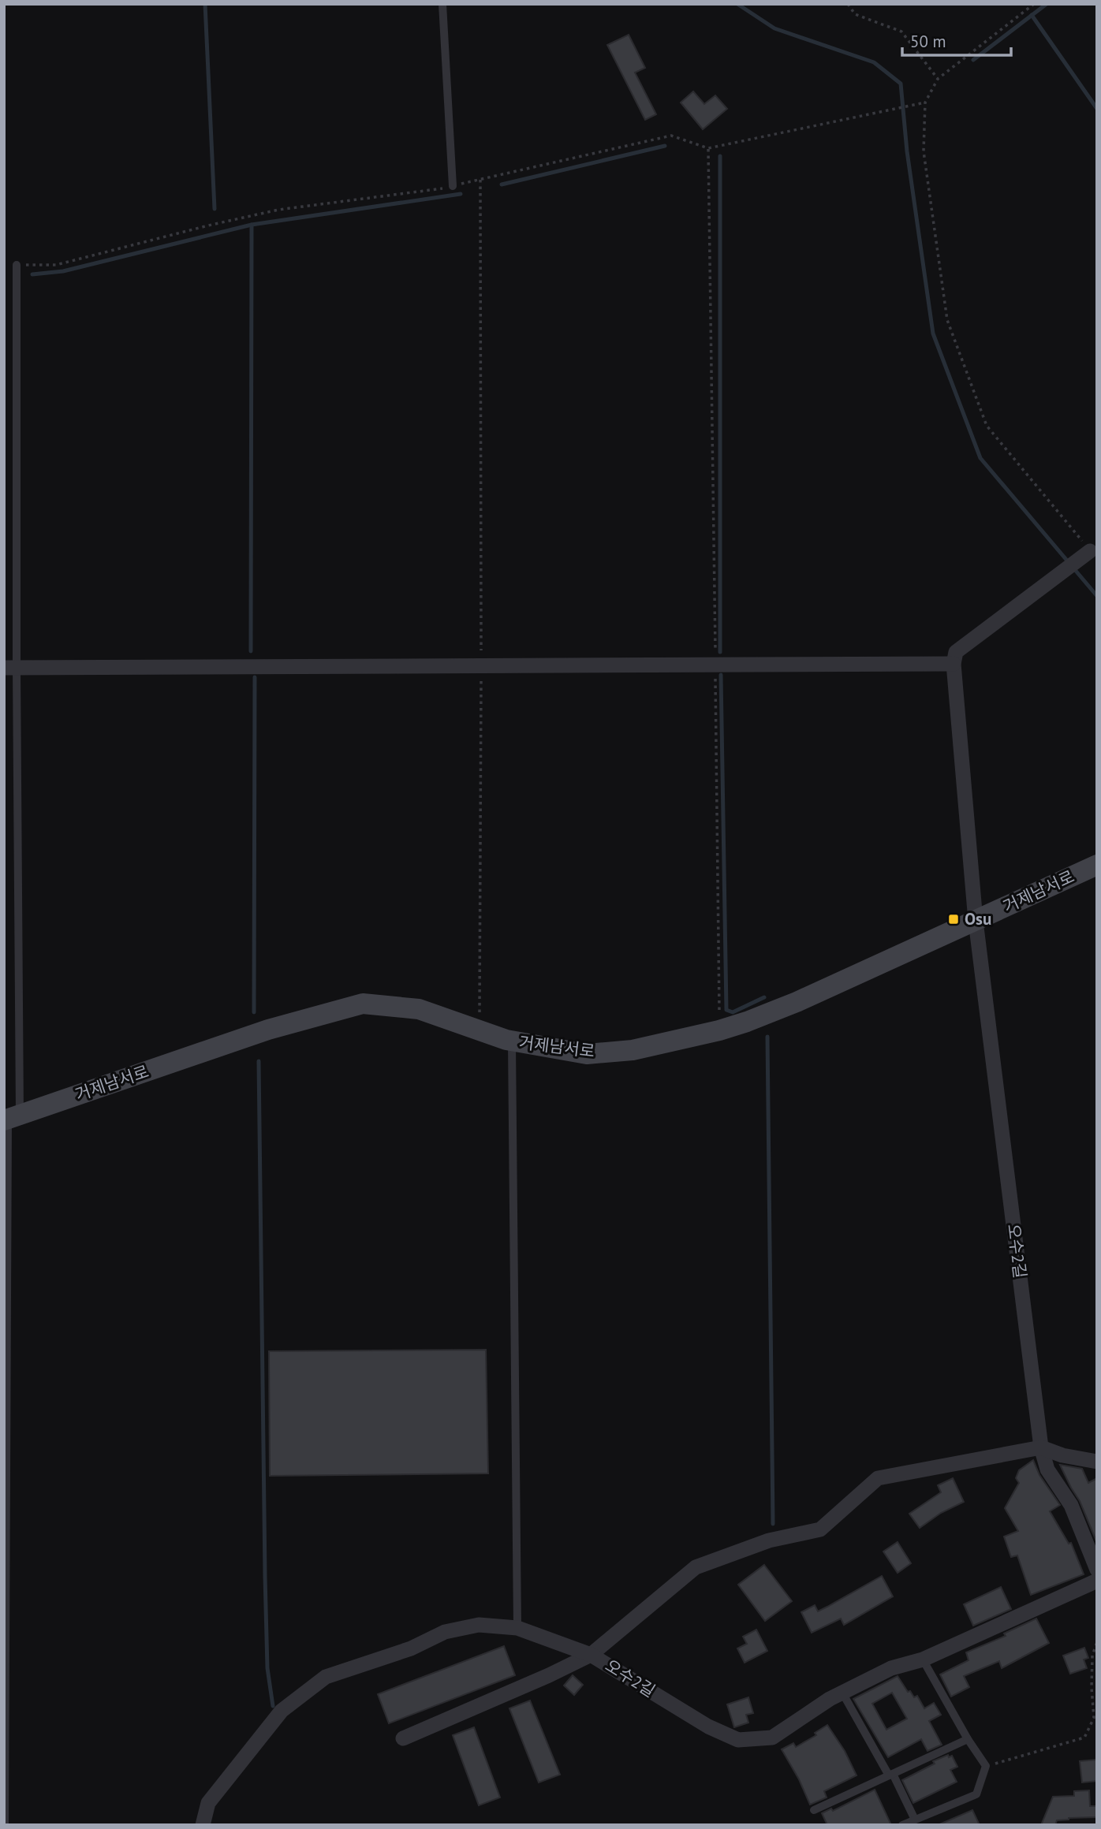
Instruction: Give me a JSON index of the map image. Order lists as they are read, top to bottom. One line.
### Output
{"streets":{"main road":["거제남서로"],"street":["오수2길"]},"crossings":[["거제남서로","오수2길"]],"places":{"transit":["Osu"]},"scale_bar":"50 m"}
